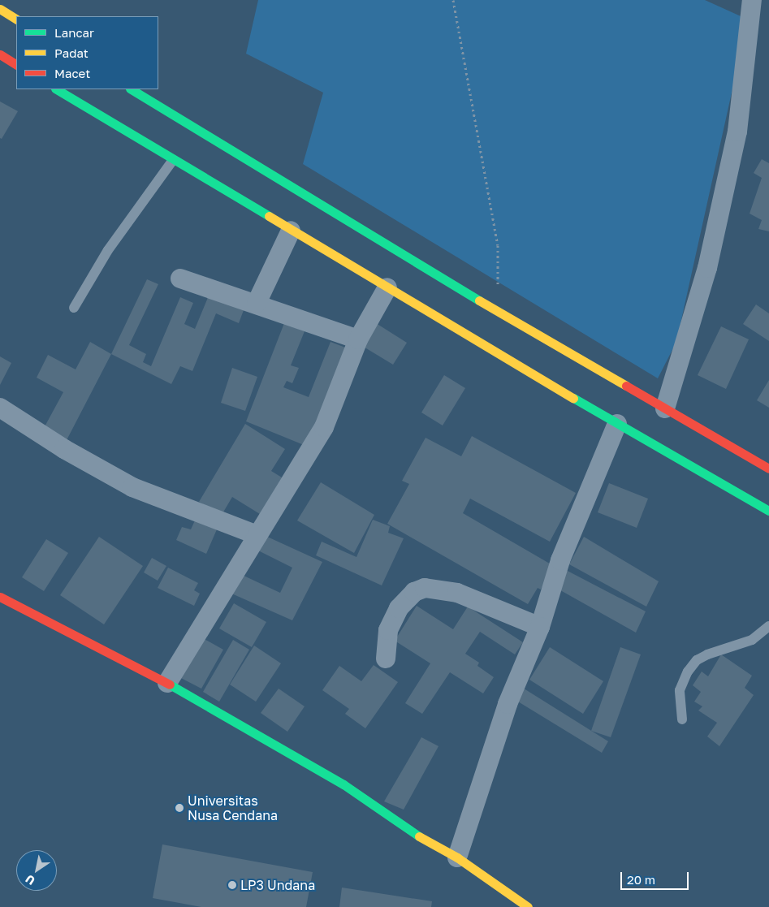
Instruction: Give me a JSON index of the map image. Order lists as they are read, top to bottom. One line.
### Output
{"places":["Universitas Nusa Cendana","LP3 Undana"],"legend":["Lancar","Padat","Macet"],"scale_bar":"20 m","north":"bottom left"}
